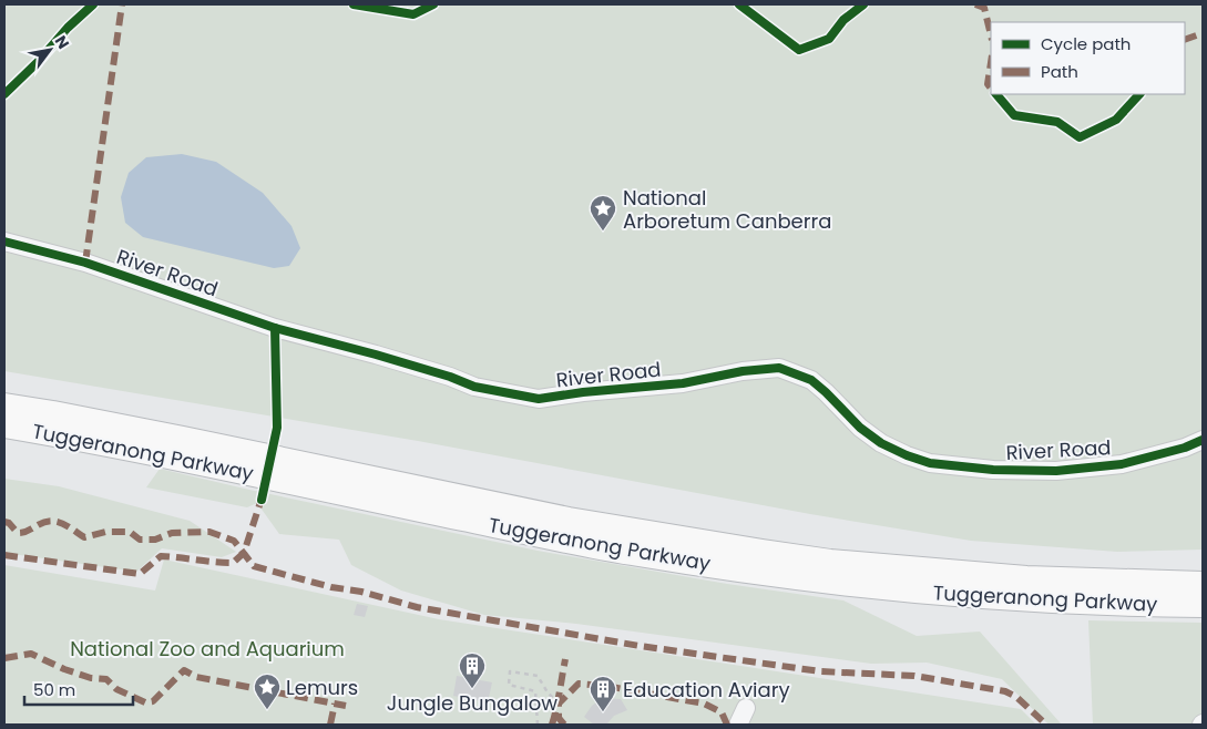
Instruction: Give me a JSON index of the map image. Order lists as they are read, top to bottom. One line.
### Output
{"streets":{"highway":["Tuggeranong Parkway"],"lane":["River Road"]},"parks":["National Zoo and Aquarium"],"places":{"place":["National Arboretum Canberra","Lemurs"],"building":["Jungle Bungalow","Education Aviary"]},"legend":["Cycle path","Path"],"scale_bar":"50 m","north":"top right"}
